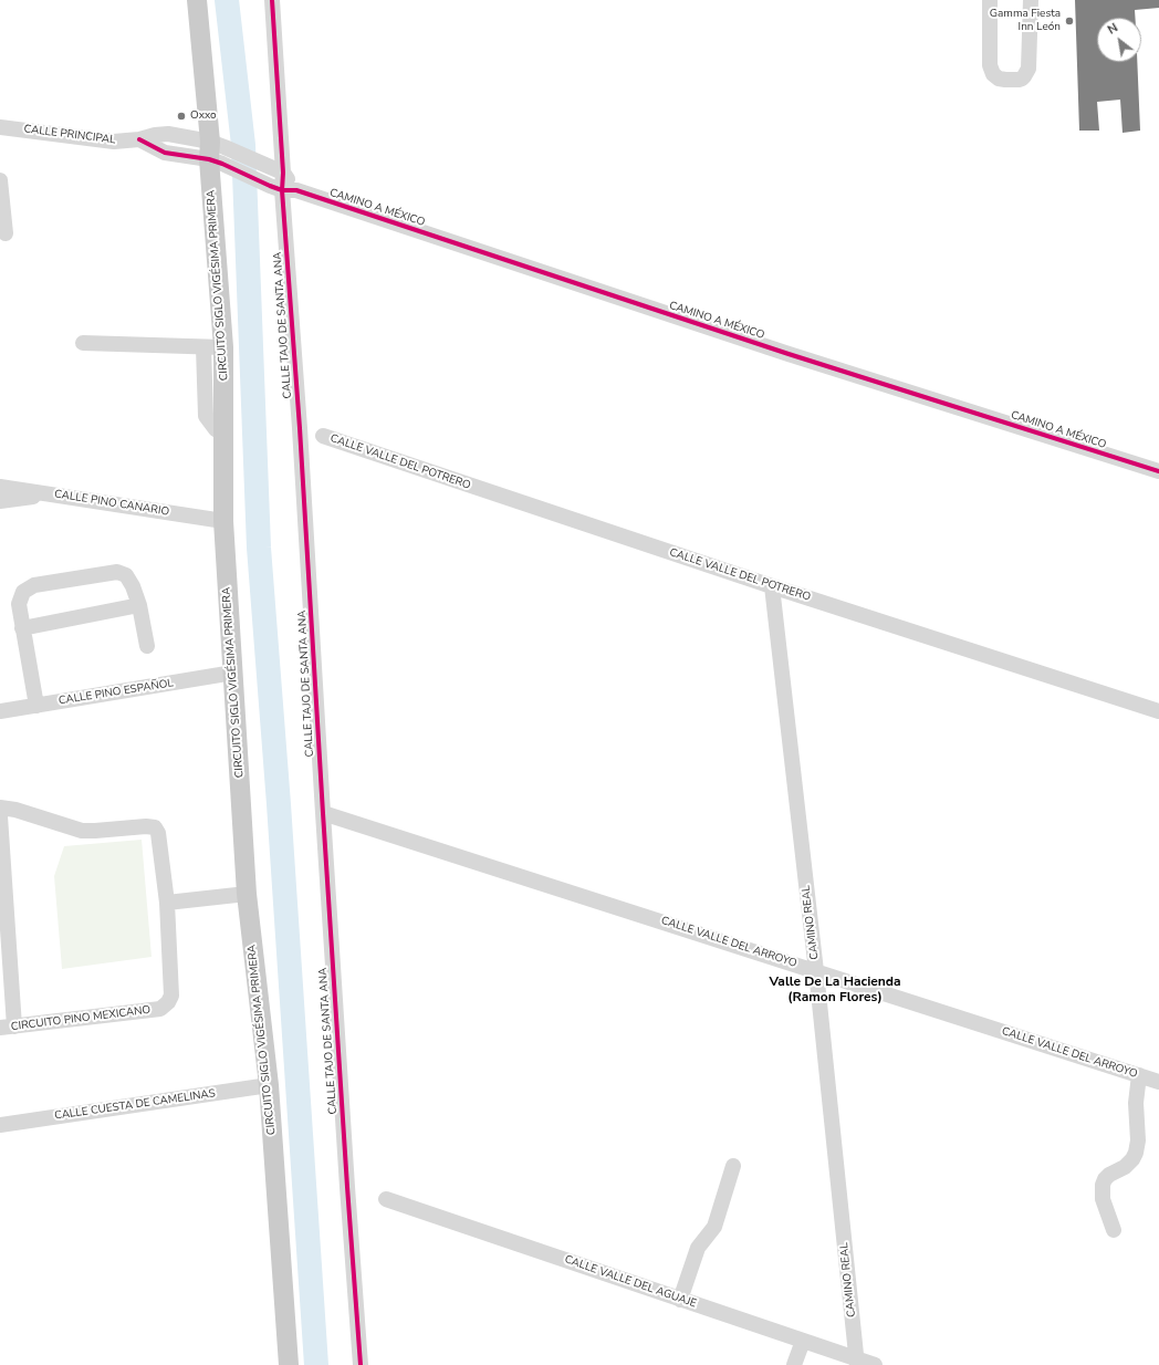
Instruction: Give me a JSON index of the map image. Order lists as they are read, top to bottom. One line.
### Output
{"streets":{"main road":["CIRCUITO SIGLO VIGÉSIMA PRIMERA"],"street":["CALLE PRINCIPAL","CAMINO A MÉXICO","CALLE TAJO DE SANTA ANA","CALLE VALLE DEL POTRERO","CALLE PINO CANARIO","CALLE PINO ESPAÑOL","CAMINO REAL","CALLE VALLE DEL ARROYO","CIRCUITO PINO MEXICANO","CALLE CUESTA DE CAMELINAS","CALLE VALLE DEL AGUAJE"]},"crossings":[["CALLE PRINCIPAL","CAMINO A MÉXICO"],["CALLE PRINCIPAL","CIRCUITO SIGLO VIGÉSIMA PRIMERA"],["CALLE PRINCIPAL","CALLE TAJO DE SANTA ANA"],["CAMINO A MÉXICO","CALLE TAJO DE SANTA ANA"],["CIRCUITO SIGLO VIGÉSIMA PRIMERA","CALLE PINO CANARIO"],["CIRCUITO SIGLO VIGÉSIMA PRIMERA","CALLE PINO ESPAÑOL"],["CIRCUITO SIGLO VIGÉSIMA PRIMERA","CALLE CUESTA DE CAMELINAS"],["CALLE TAJO DE SANTA ANA","CALLE VALLE DEL ARROYO"],["CALLE VALLE DEL POTRERO","CAMINO REAL"],["CAMINO REAL","CALLE VALLE DEL ARROYO"],["CAMINO REAL","CALLE VALLE DEL AGUAJE"]],"districts":["Valle De La Hacienda (Ramon Flores)"],"places":["Gamma Fiesta Inn León","Oxxo"],"north":"top left"}
